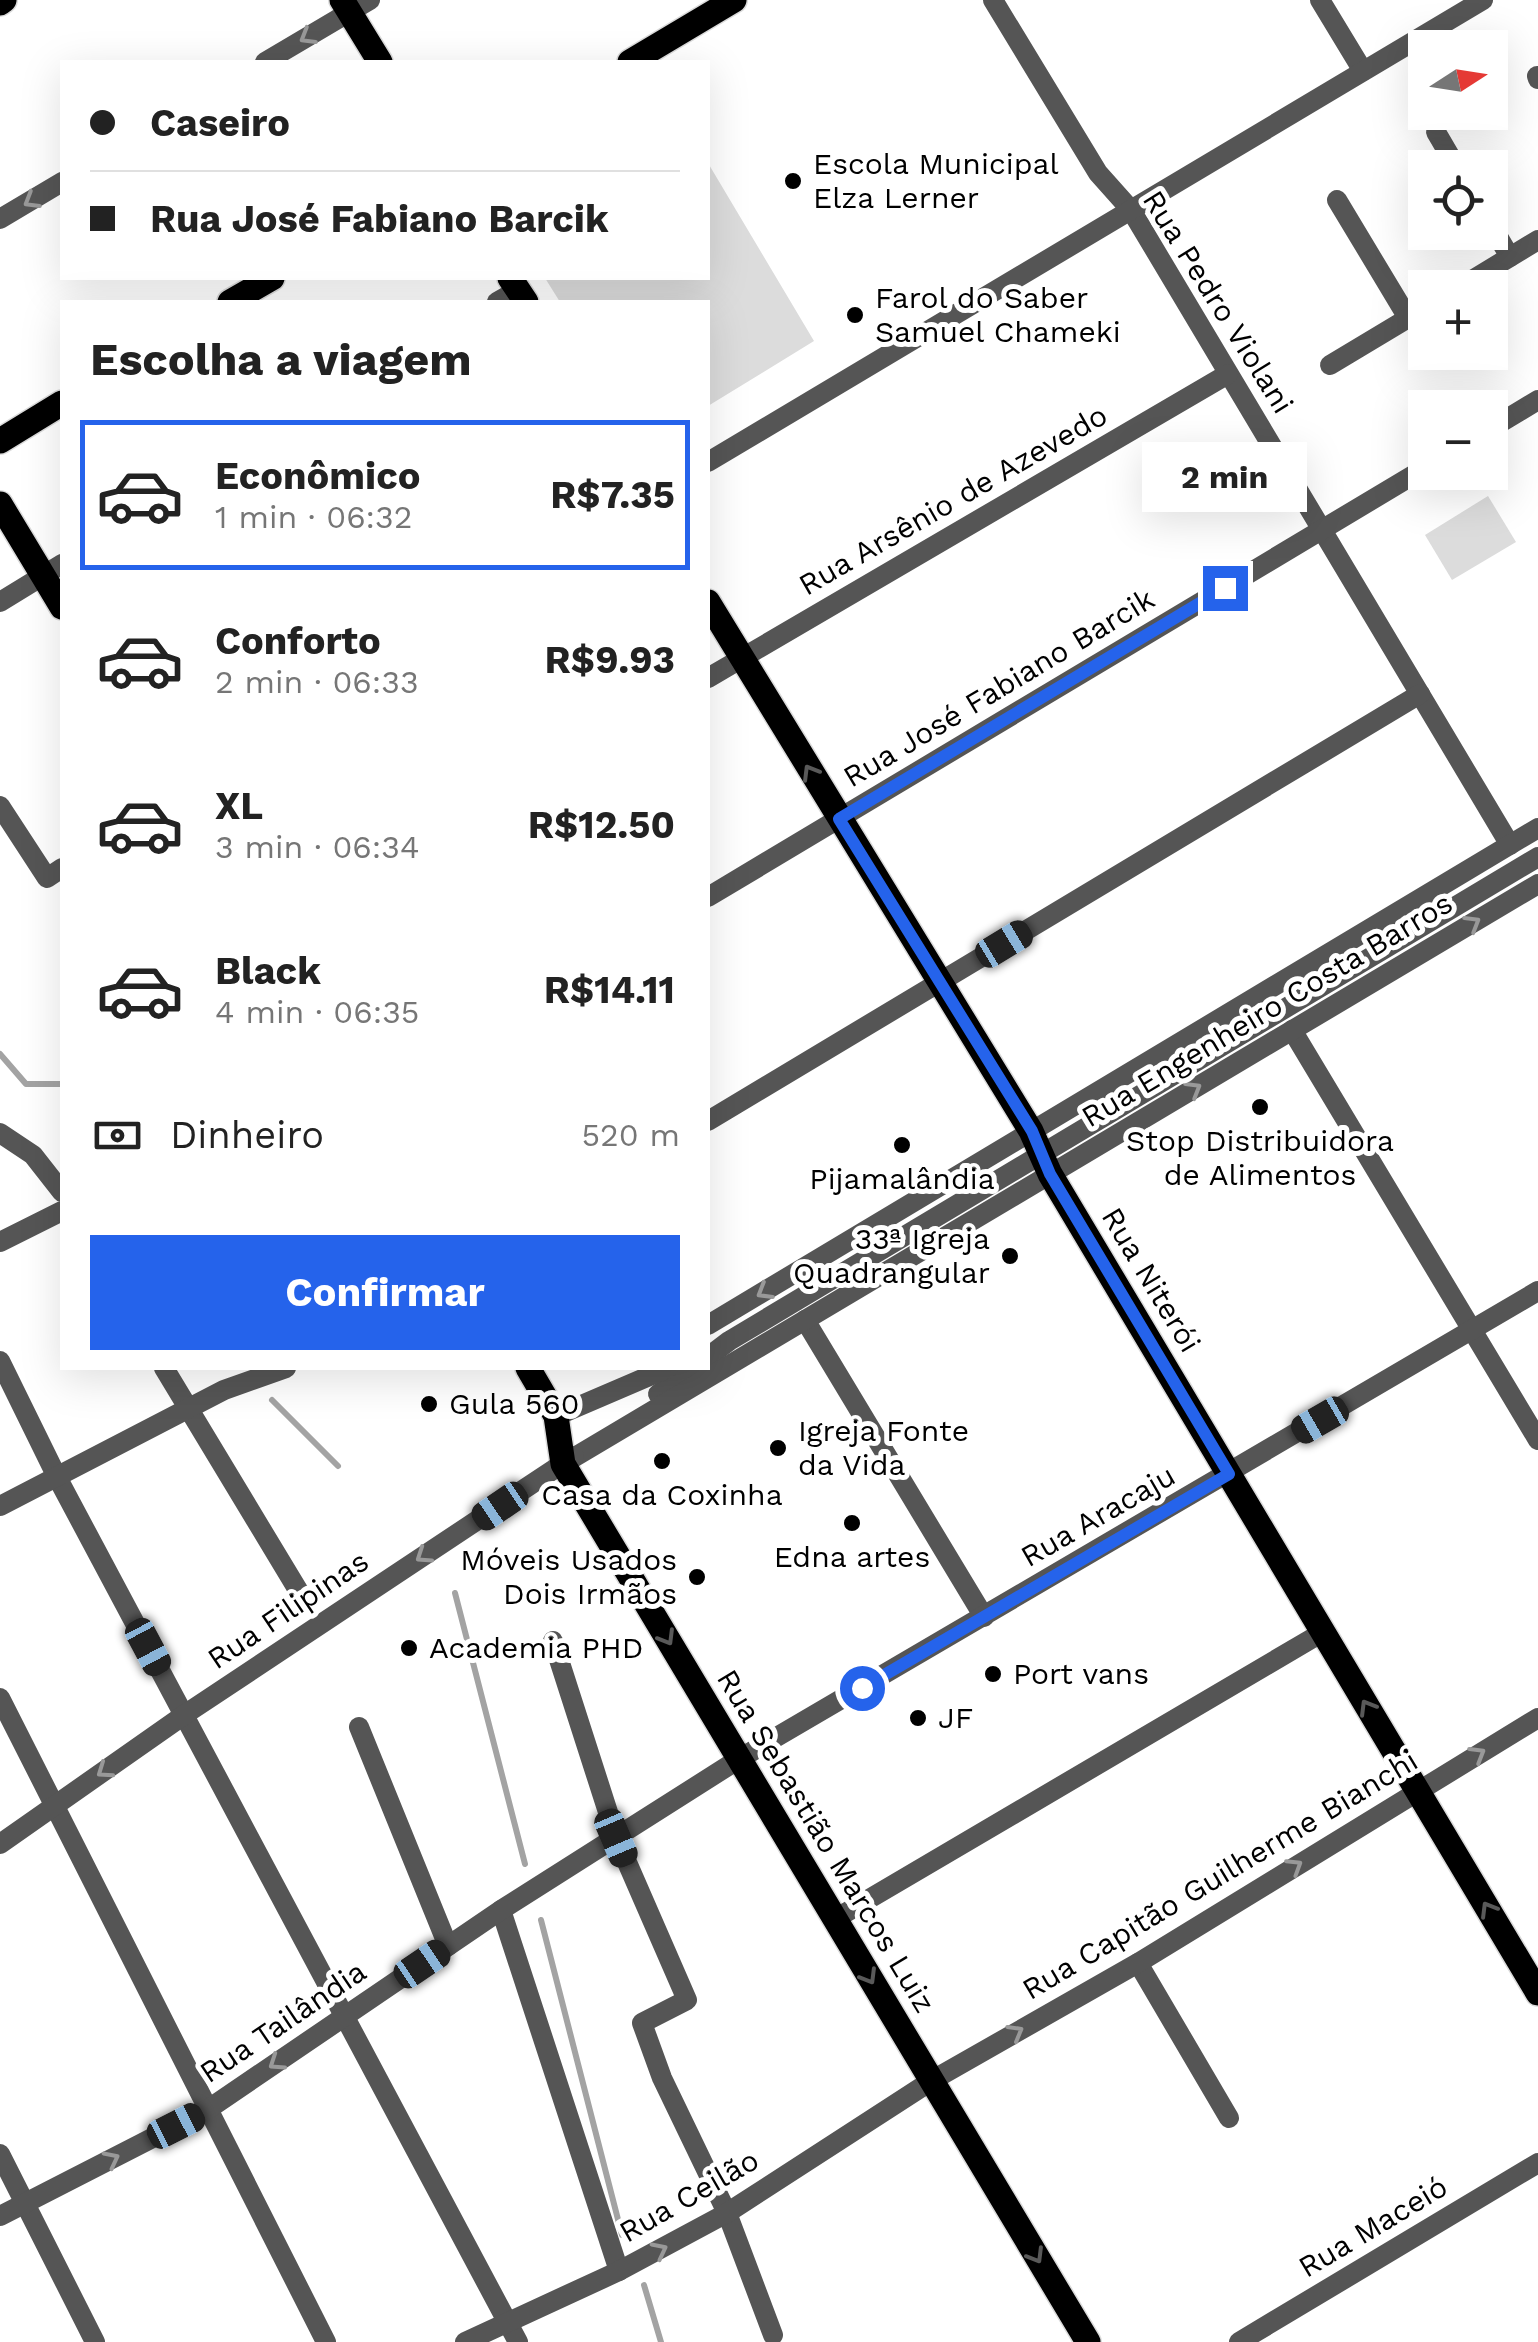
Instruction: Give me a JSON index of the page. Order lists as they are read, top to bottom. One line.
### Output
{"streets":{"main road":["Rua Niterói","Rua Sebastião Marcos Luiz"],"street":["Rua Pedro Violani","Rua Arsênio de Azevedo","Rua José Fabiano Barcik","Rua Engenheiro Costa Barros","Rua Aracaju","Rua Filipinas","Rua Capitão Guilherme Bianchi","Rua Tailândia","Rua Ceilão","Rua Maceió"]},"crossings":[["Rua Pedro Violani","Rua Arsênio de Azevedo"],["Rua Pedro Violani","Rua José Fabiano Barcik"],["Rua Pedro Violani","Rua Engenheiro Costa Barros"],["Rua Arsênio de Azevedo","Rua Niterói"],["Rua José Fabiano Barcik","Rua Niterói"],["Rua Engenheiro Costa Barros","Rua Niterói"],["Rua Engenheiro Costa Barros","Rua Filipinas"],["Rua Engenheiro Costa Barros","Rua Sebastião Marcos Luiz"],["Rua Niterói","Rua Aracaju"],["Rua Niterói","Rua Capitão Guilherme Bianchi"],["Rua Aracaju","Rua Sebastião Marcos Luiz"],["Rua Aracaju","Rua Tailândia"],["Rua Filipinas","Rua Sebastião Marcos Luiz"],["Rua Sebastião Marcos Luiz","Rua Capitão Guilherme Bianchi"],["Rua Sebastião Marcos Luiz","Rua Tailândia"],["Rua Sebastião Marcos Luiz","Rua Ceilão"],["Rua Capitão Guilherme Bianchi","Rua Ceilão"]],"one_way":["Rua Niterói","Rua Filipinas","Rua Sebastião Marcos Luiz","Rua Capitão Guilherme Bianchi"],"places":["Escola Municipal Elza Lerner","Farol do Saber Samuel Chameki","Stop Distribuidora de Alimentos","Pijamalândia","33ª Igreja Quadrangular","Gula 560","Igreja Fonte da Vida","Casa da Coxinha","Edna artes","Móveis Usados Dois Irmãos","Academia PHD","Port vans","JF"],"north":"right","page":{"map_buttons":["+","−"],"banner":["Caseiro","Rua José Fabiano Barcik"],"heading":"Escolha a viagem","list":[{"name":"Econômico","note":"1 min · 06:32","value":"R$7.35"},{"name":"Conforto","note":"2 min · 06:33","value":"R$9.93"},{"name":"XL","note":"3 min · 06:34","value":"R$12.50"},{"name":"Black","note":"4 min · 06:35","value":"R$14.11"}],"bubble":"2 min","pay":["Dinheiro","520 m"],"buttons":"Confirmar"}}
